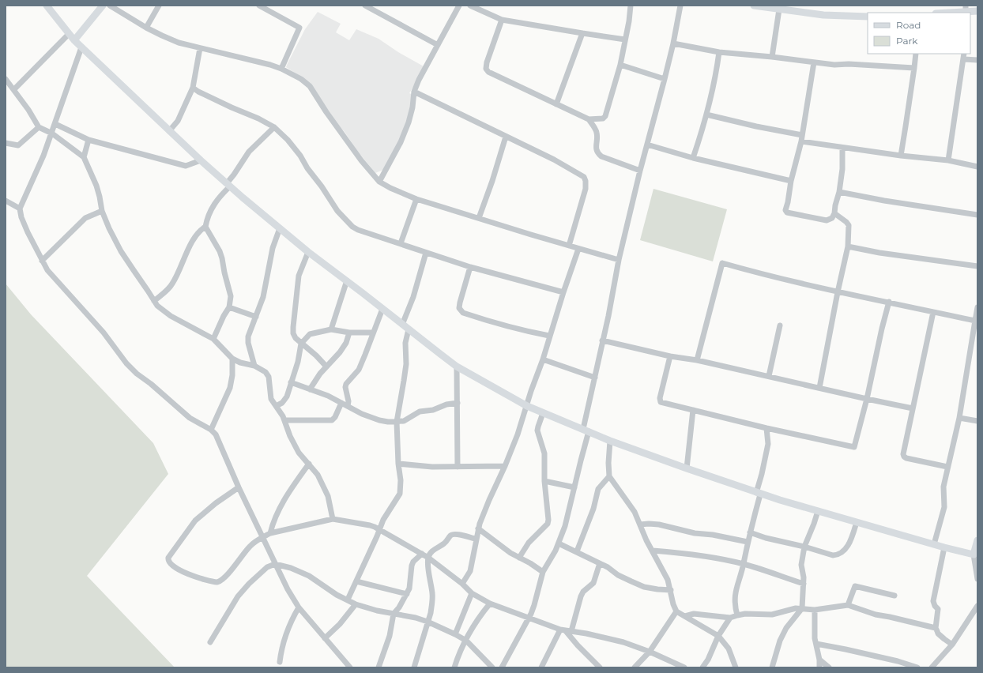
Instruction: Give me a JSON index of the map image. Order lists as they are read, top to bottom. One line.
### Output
{"legend":["Road","Park"]}
